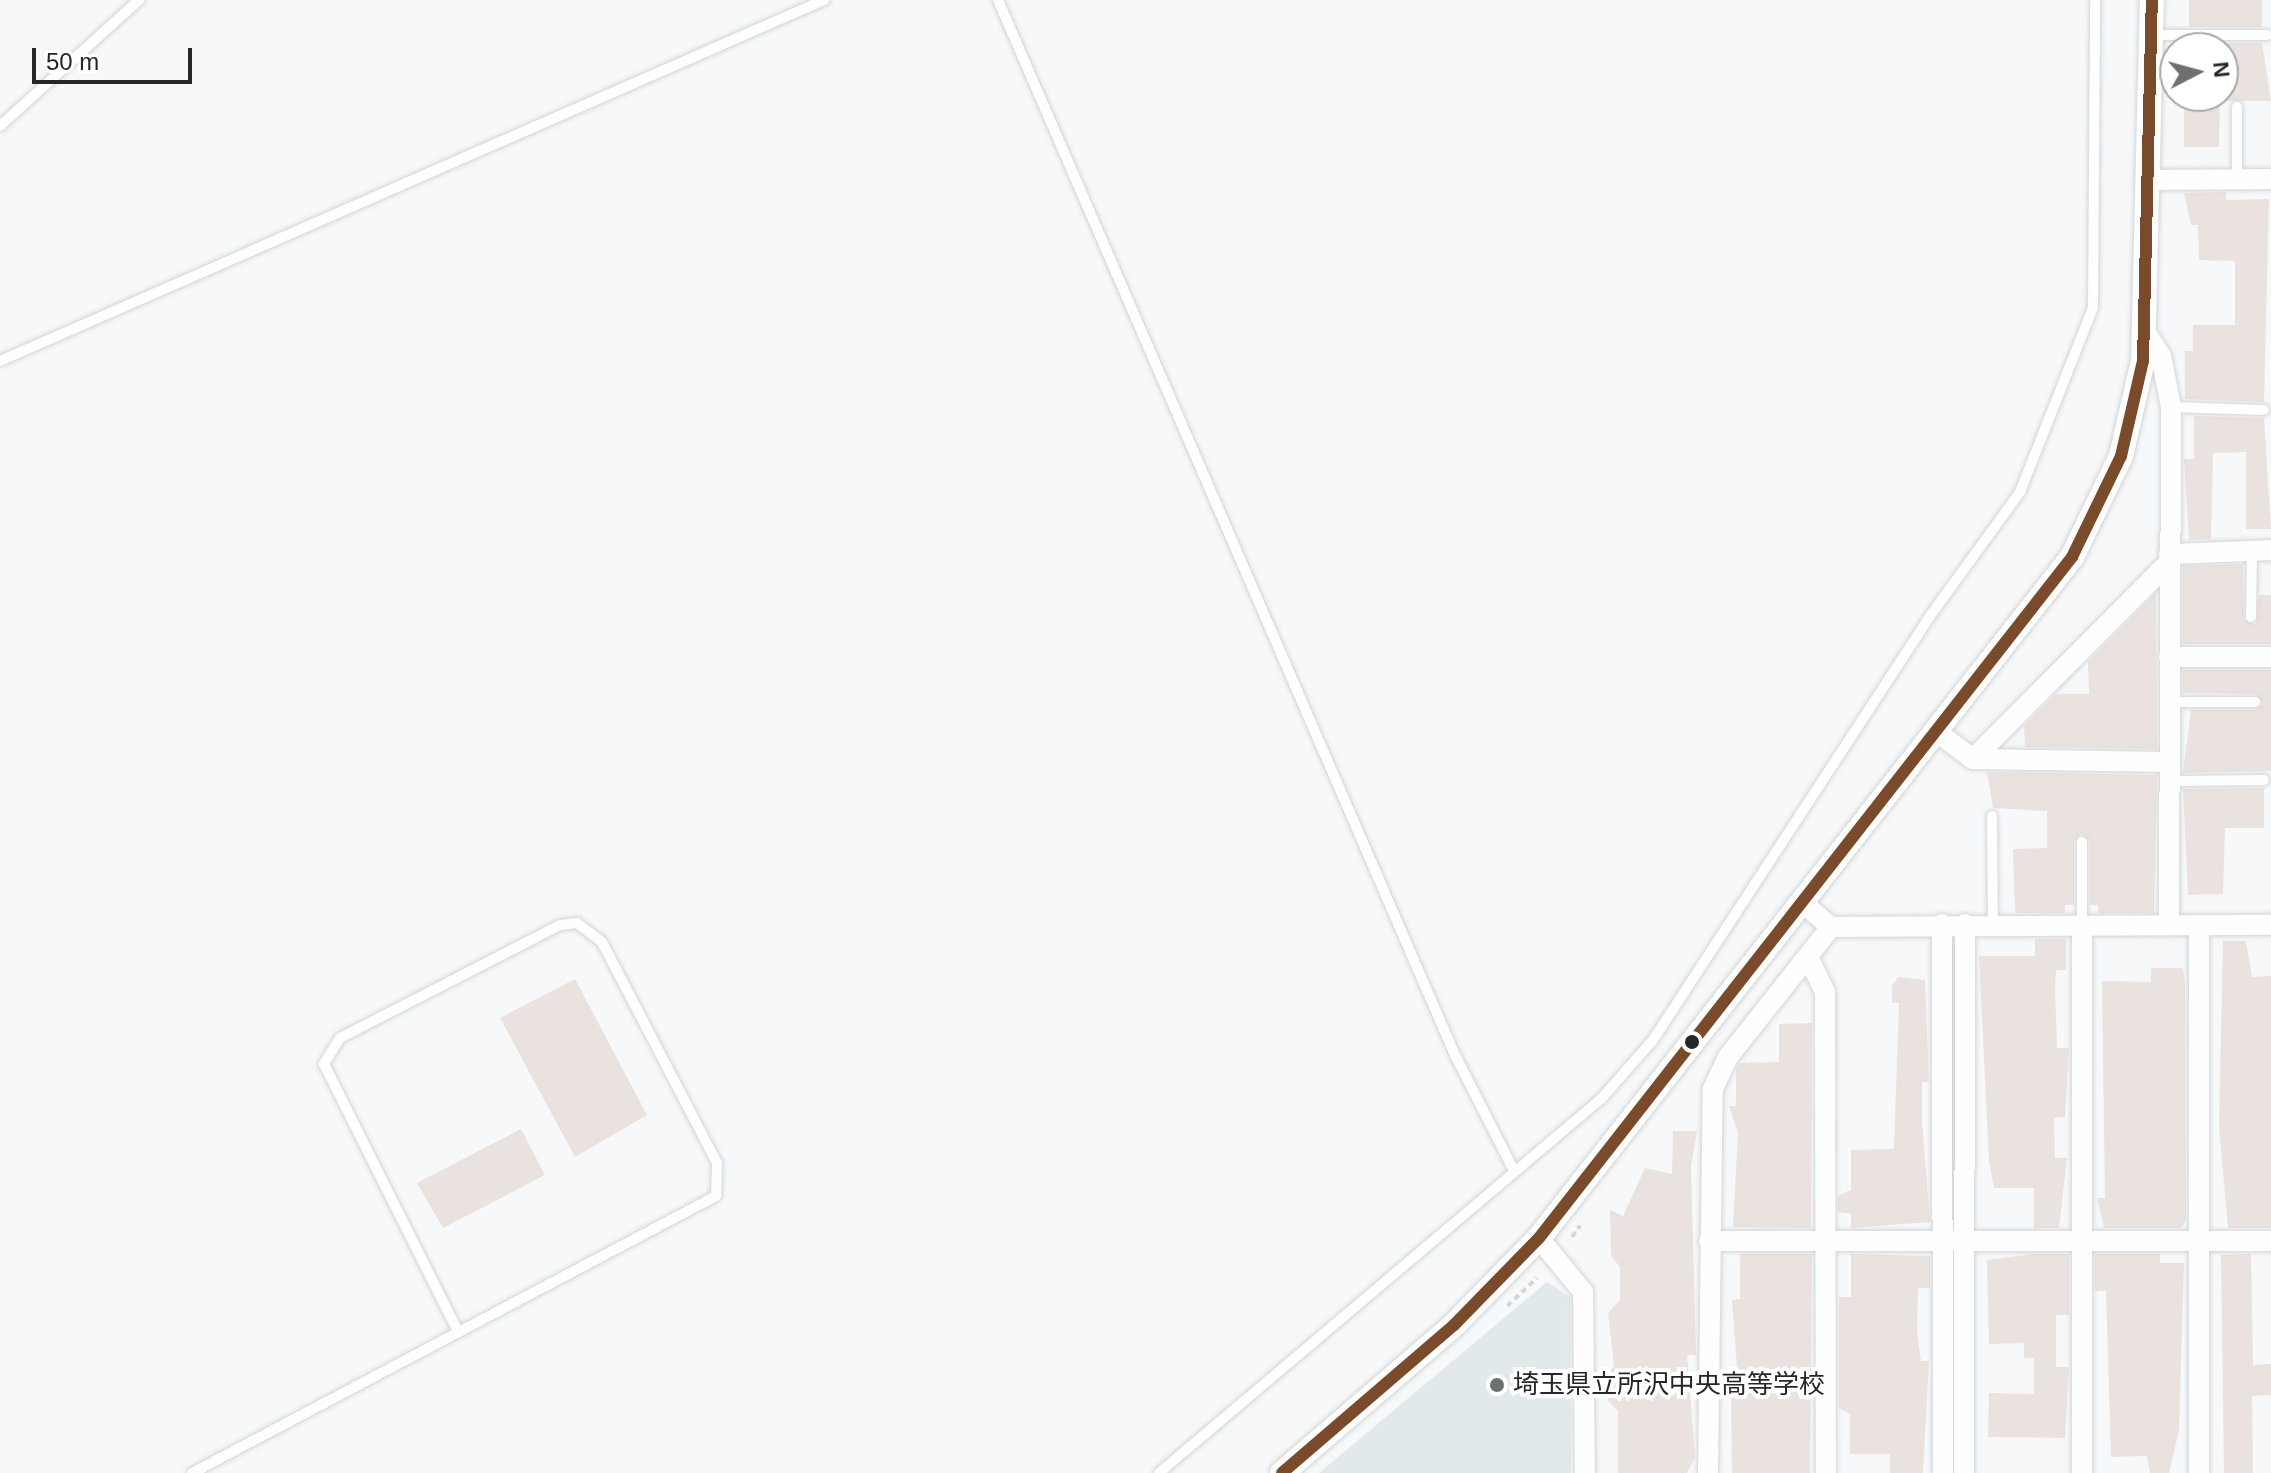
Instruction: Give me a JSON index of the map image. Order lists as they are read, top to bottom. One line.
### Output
{"places":["埼玉県立所沢中央高等学校"],"scale_bar":"50 m","north":"right"}
